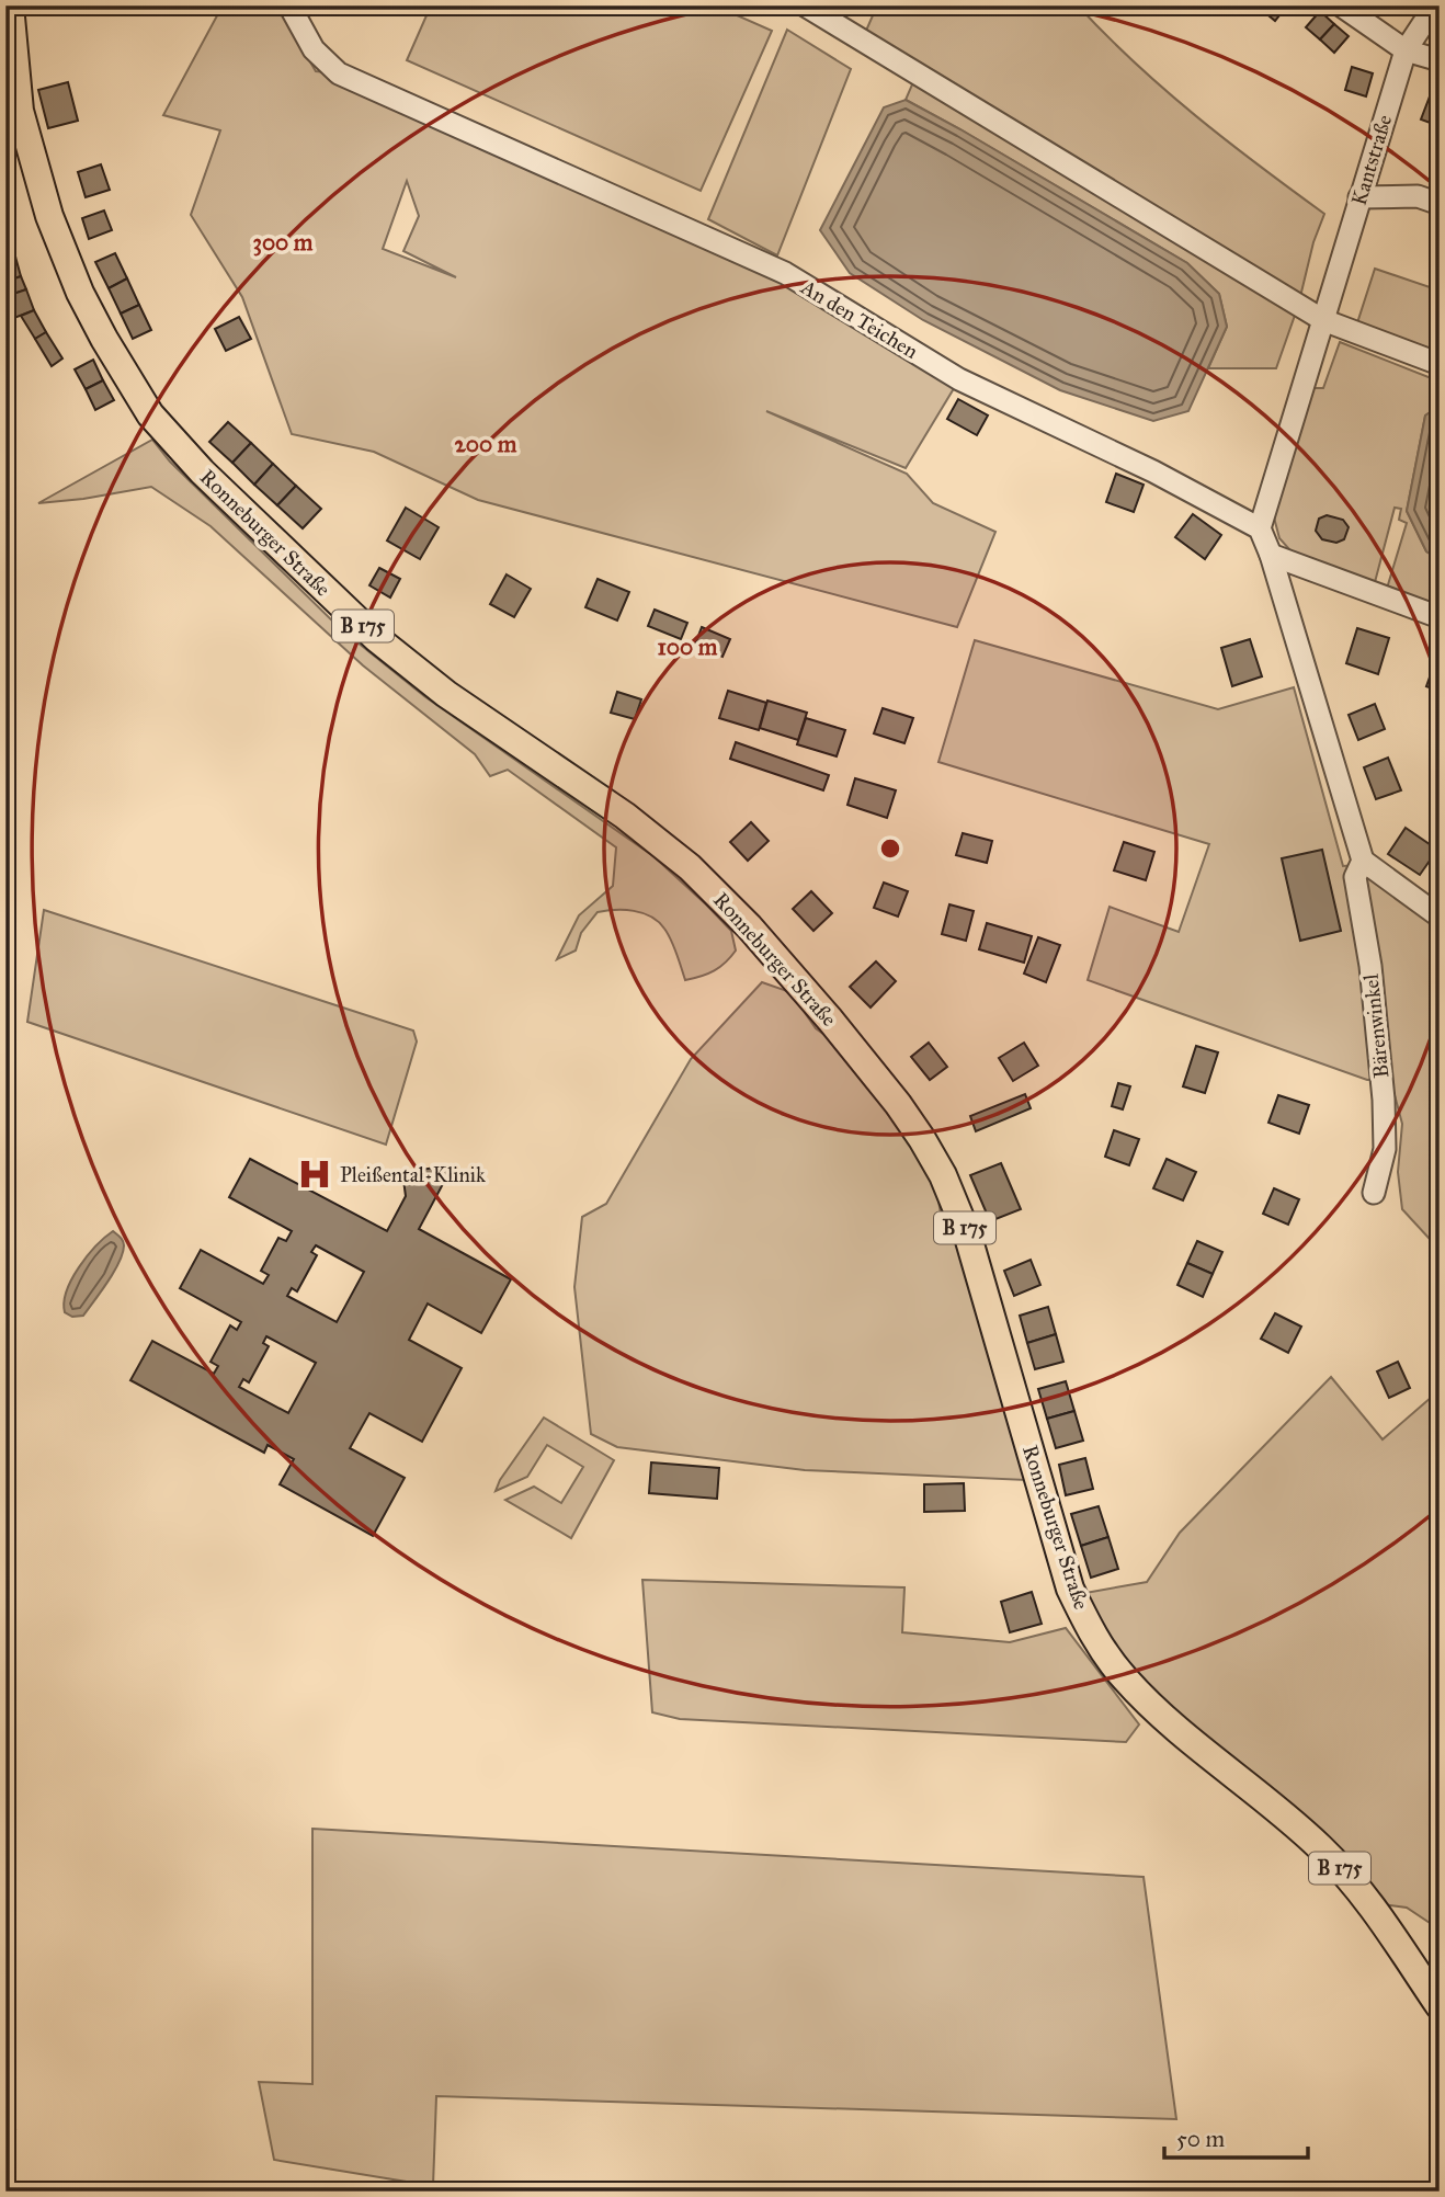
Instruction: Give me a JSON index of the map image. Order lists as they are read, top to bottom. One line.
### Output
{"streets":{"main road":["Ronneburger Straße","B 175"],"street":["Kantstraße","An den Teichen","Bärenwinkel"]},"crossings":[["Kantstraße","An den Teichen"]],"places":{"hospital":["Pleißental-Klinik"]},"scale_bar":"50 m","rings":["300 m","200 m","100 m"]}
